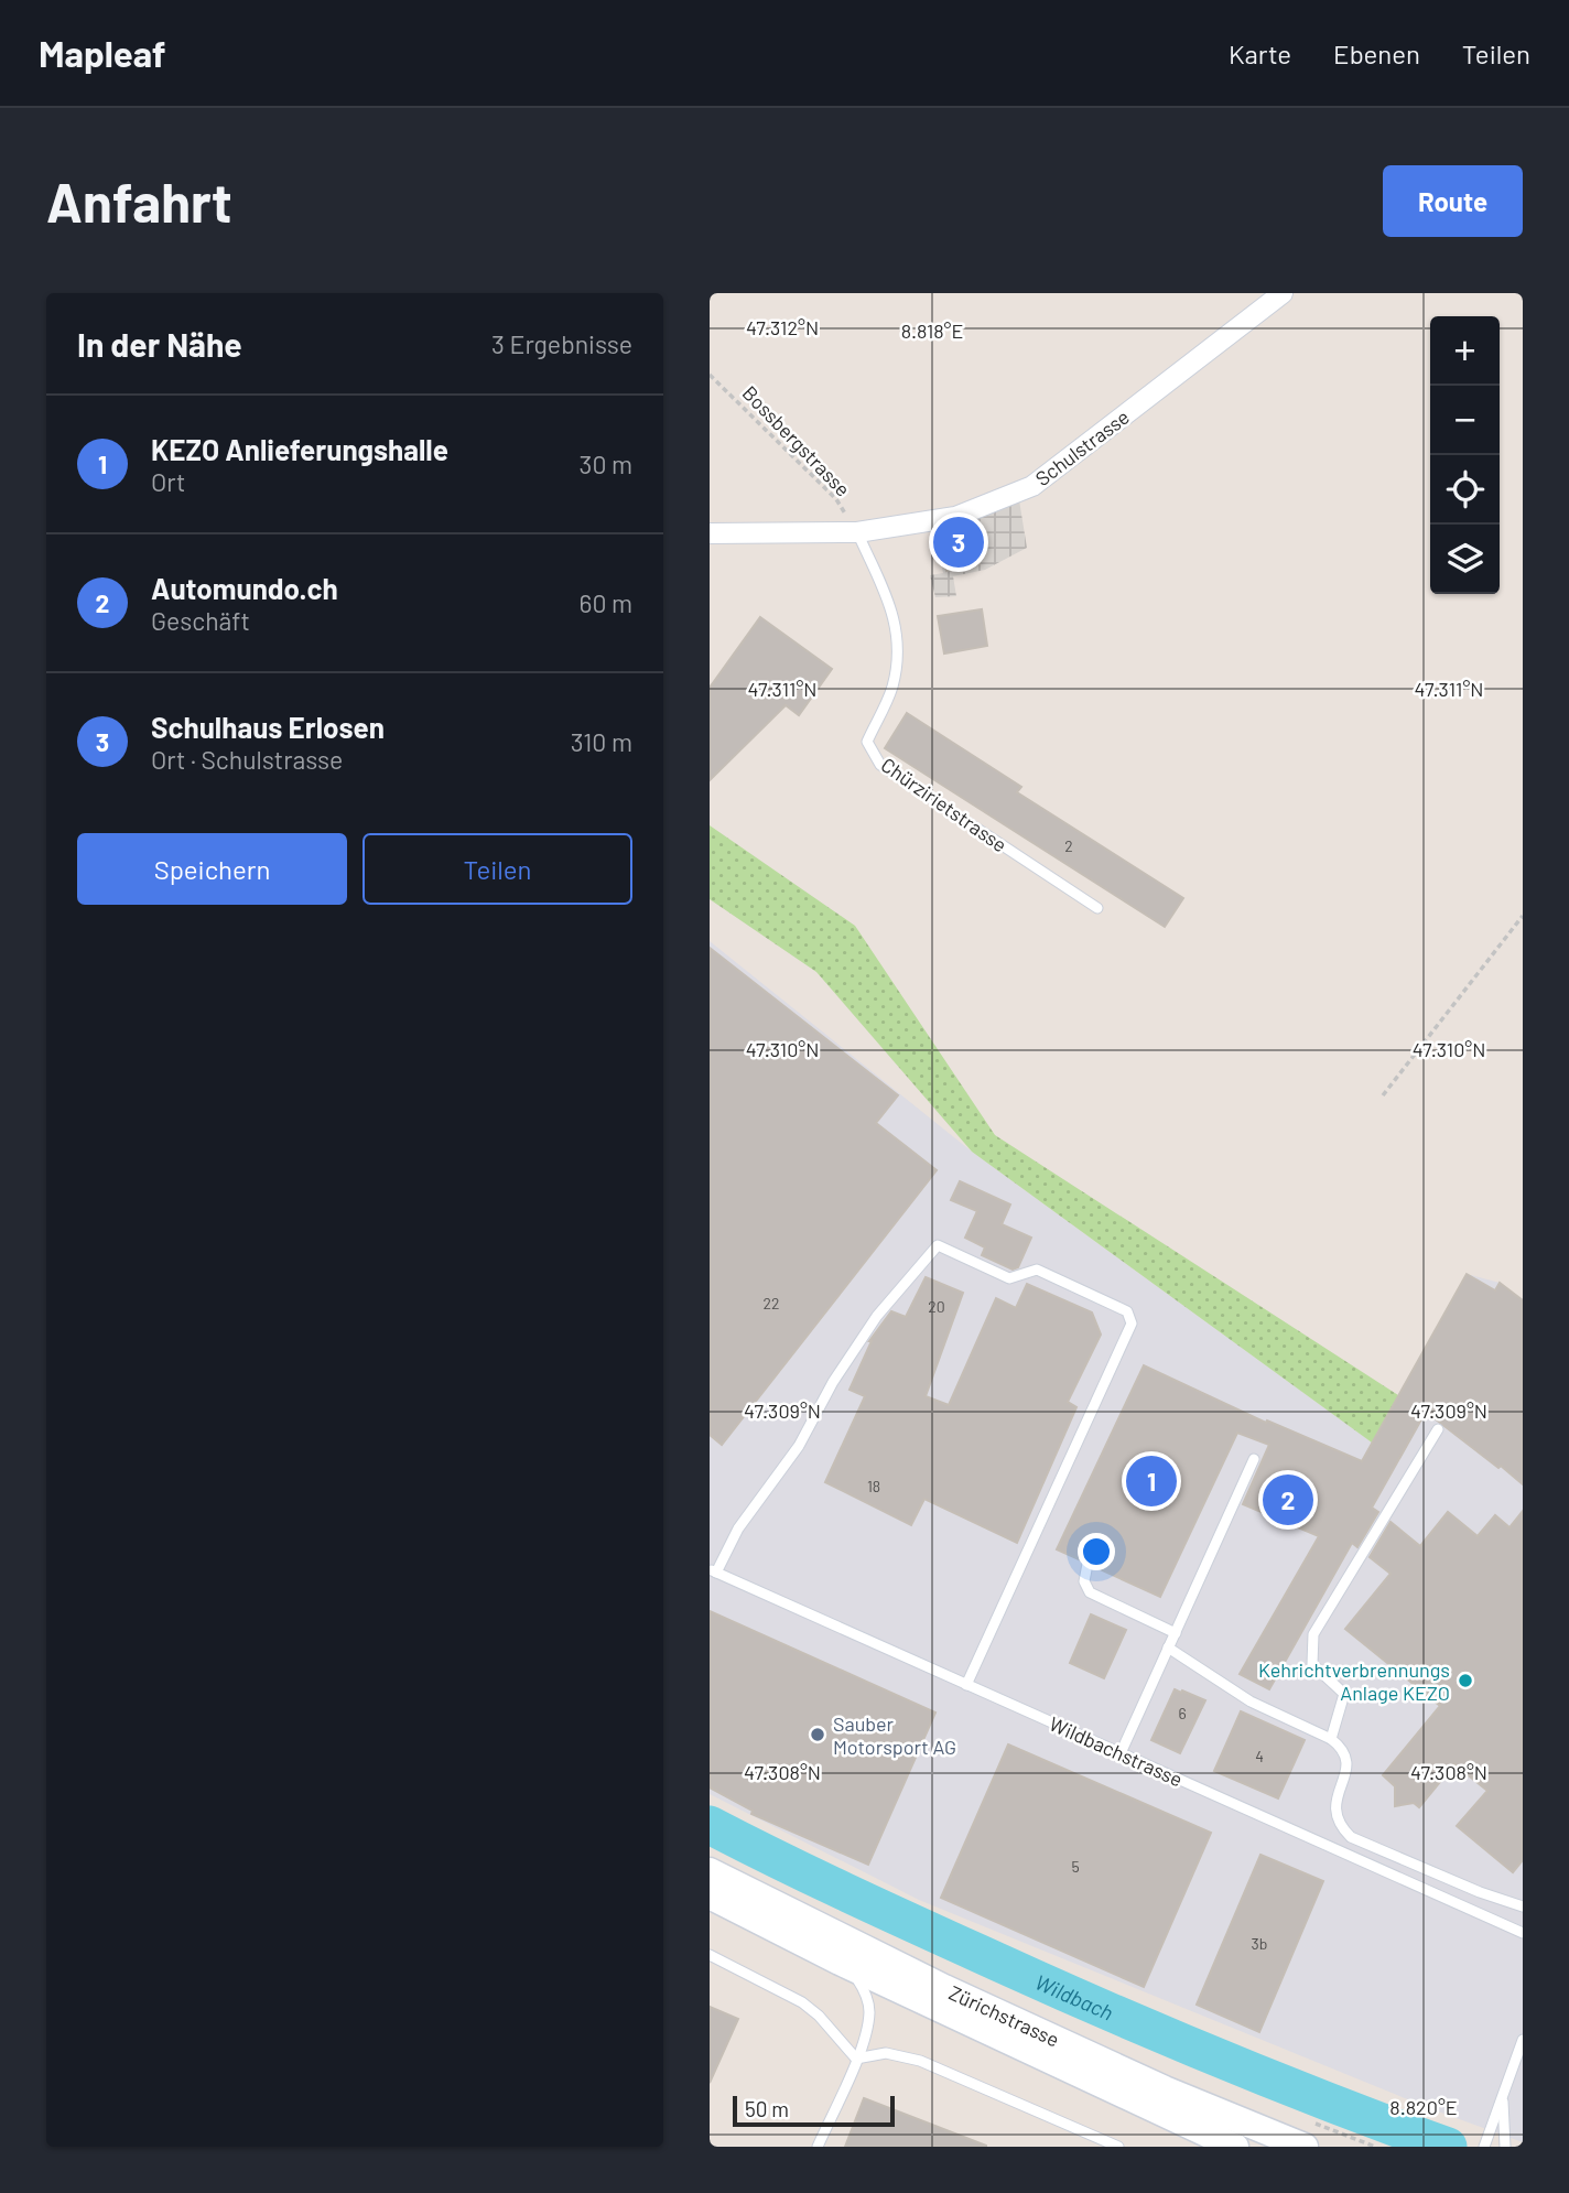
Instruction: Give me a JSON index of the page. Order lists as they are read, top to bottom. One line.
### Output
{"streets":{"main road":["Zürichstrasse"],"street":["Schulstrasse"],"lane":["Chürzirietstrasse","Wildbachstrasse"],"path":["Bossbergstrasse"]},"crossings":[["Bossbergstrasse","Schulstrasse"],["Bossbergstrasse","Chürzirietstrasse"],["Schulstrasse","Chürzirietstrasse"]],"water":["Wildbach"],"places":["Kehrichtverbrennungs Anlage KEZO","Sauber Motorsport AG"],"house_numbers":["2","22","20","18","6","4","5","3b"],"scale_bar":"50 m","page":{"header":"Mapleaf","nav":["Karte","Ebenen","Teilen"],"buttons":["Route",["Speichern","Teilen"]],"title":"Anfahrt","heading":["In der Nähe","3 Ergebnisse"],"map_buttons":["+","−"],"list":[{"mark":"1","name":"KEZO Anlieferungshalle","note":"Ort","value":"30 m"},{"mark":"2","name":"Automundo.ch","note":"Geschäft","value":"60 m"},{"mark":"3","name":"Schulhaus Erlosen","note":"Ort · Schulstrasse","value":"310 m"}],"pins":["3","1","2"],"scale":"50 m"},"coordinates":["47.312°N","8.818°E","47.311°N","47.310°N","47.309°N","47.308°N","8.820°E"]}
